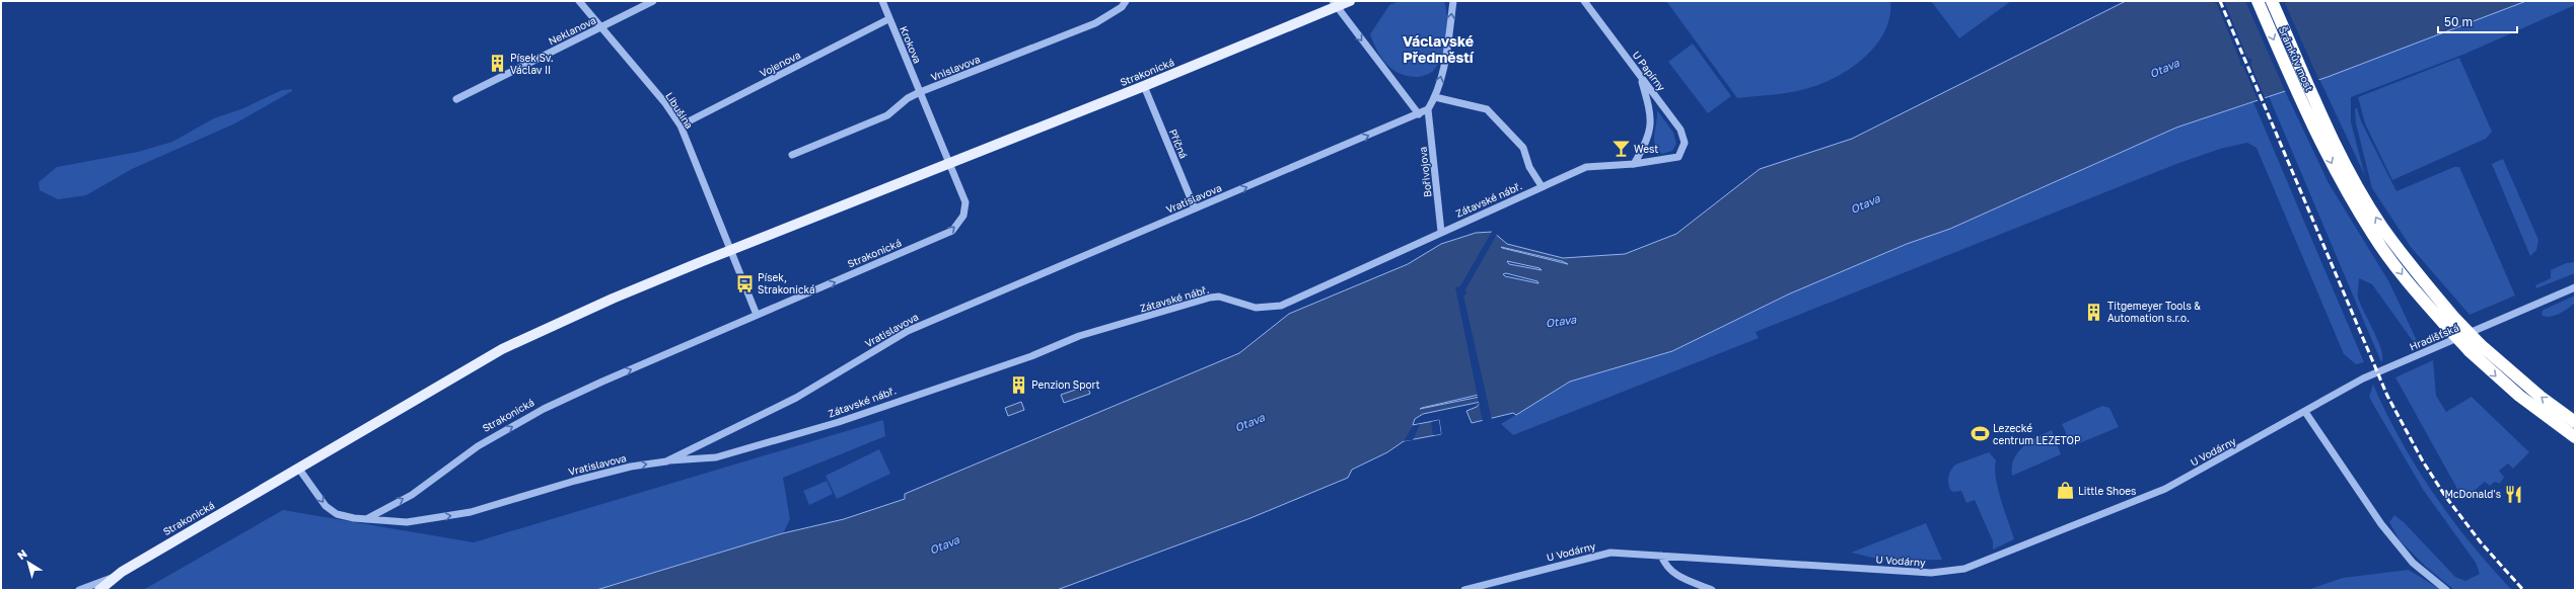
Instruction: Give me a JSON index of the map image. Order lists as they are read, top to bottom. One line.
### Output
{"streets":{"highway":["Šrámkův most"],"main road":["Strakonická"],"street":["Neklanova","Krokova","Vojenova","Vnislavova","U Papírny","Libušina","Příčná","Bořivojova","Vratislavova","Zátavské nábř.","Hradišťská","U Vodárny"]},"crossings":[["Neklanova","Libušina"],["Krokova","Vojenova"],["Krokova","Vnislavova"],["Krokova","Strakonická"],["Vojenova","Libušina"],["U Papírny","Zátavské nábř."],["Strakonická","Libušina"],["Strakonická","Příčná"],["Strakonická","Vratislavova"],["Příčná","Vratislavova"],["Bořivojova","Vratislavova"],["Bořivojova","Zátavské nábř."],["Vratislavova","Zátavské nábř."],["Hradišťská","U Vodárny"]],"one_way":["Vratislavova"],"districts":["Václavské Předměstí"],"water":["Otava"],"places":{"building":["Písek Sv. Václav II","Titgemeyer Tools & Automation s.r.o.","Penzion Sport"],"bar":["West"],"bus stop":["Písek, Strakonická"],"sports":["Lezecké centrum LEZETOP"],"shop":["Little Shoes"],"restaurant":["McDonald's"]},"scale_bar":"50 m","north":"top left"}
